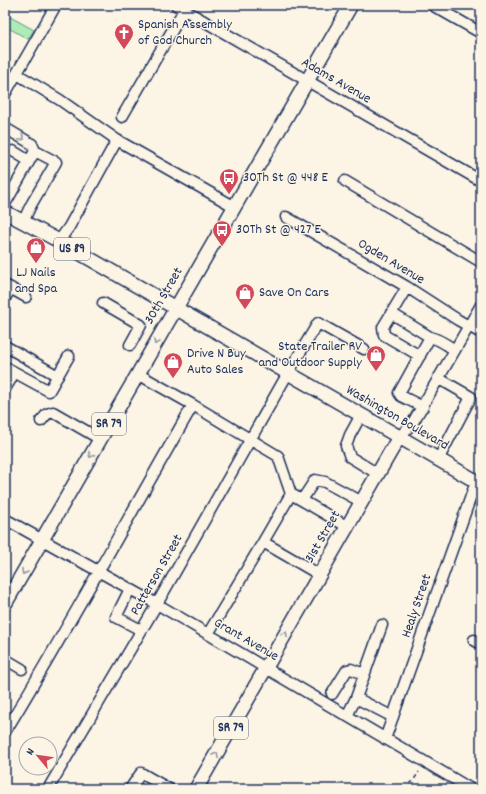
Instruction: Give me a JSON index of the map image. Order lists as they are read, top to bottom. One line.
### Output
{"streets":{"main road":["US 89","30th Street","Washington Boulevard","SR 79","31st Street"],"street":["Adams Avenue","Ogden Avenue","Patterson Street","Healy Street","Grant Avenue"]},"crossings":[["Adams Avenue","30th Street"],["Ogden Avenue","31st Street"],["30th Street","Washington Boulevard"],["30th Street","Grant Avenue"],["Washington Boulevard","31st Street"],["Washington Boulevard","Patterson Street"],["Washington Boulevard","Healy Street"],["31st Street","Grant Avenue"],["Patterson Street","Grant Avenue"],["Healy Street","Grant Avenue"]],"one_way":["30th Street"],"places":{"church":["Spanish Assembly of God Church"],"bus stop":["30Th St @ 448 E","30Th St @ 427 E"],"shop":["LJ Nails and Spa","Save On Cars","State Trailer RV and Outdoor Supply","Drive N Buy Auto Sales"]},"north":"top left"}
